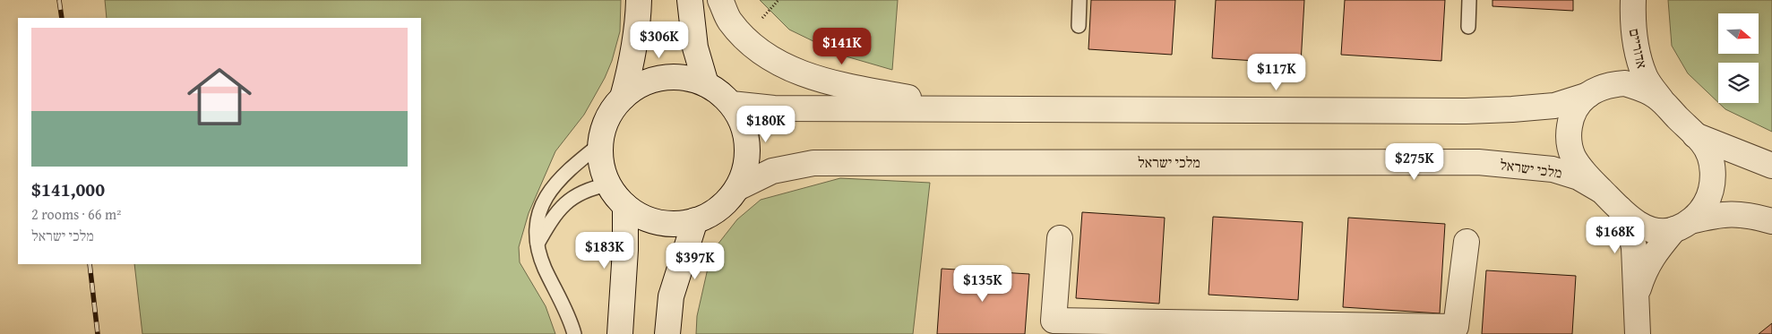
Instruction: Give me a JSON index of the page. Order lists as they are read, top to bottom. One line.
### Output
{"streets":{"street":["אדוריים","מלכי ישראל"]},"crossings":[["אדוריים","מלכי ישראל"]],"north":"right","page":{"list":[{"name":"$141,000","note":"2 rooms · 66 m² · מלכי ישראל"}],"price":["$306K","$141K","$117K","$180K","$275K","$168K","$183K","$397K","$135K"]}}
